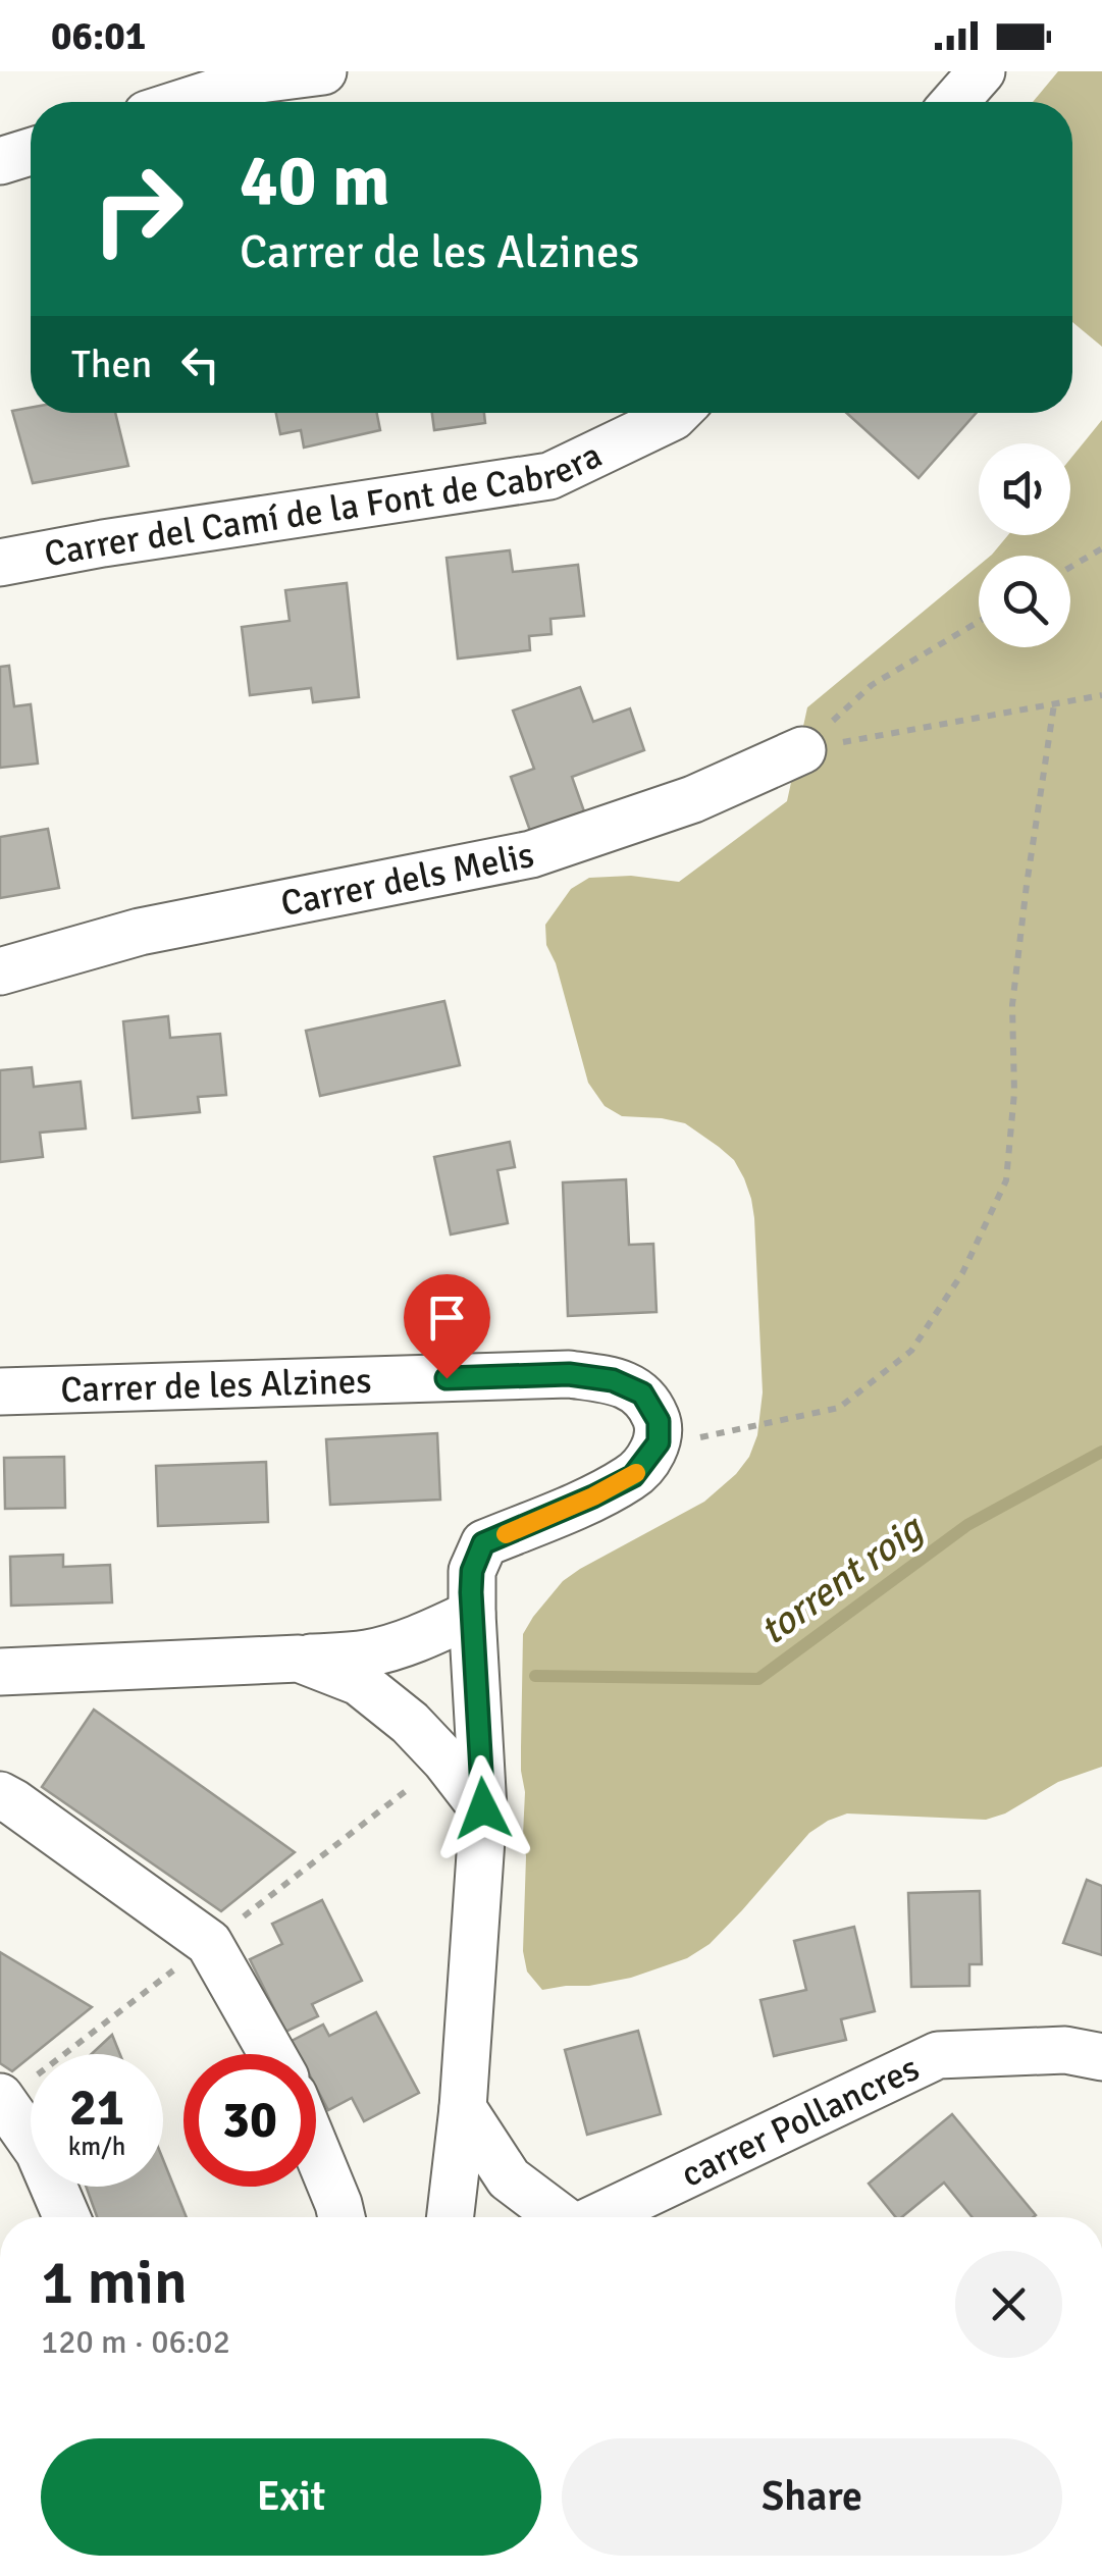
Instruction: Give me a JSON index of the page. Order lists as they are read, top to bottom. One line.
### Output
{"streets":{"street":["Carrer del Camí de la Font de Cabrera","Carrer dels Melis","Carrer de les Alzines","carrer Pollancres"]},"water":["torrent roig"],"page":{"status":"06:01","turn":["40 m","Carrer de les Alzines"],"then":"Then","speed":"21 km/h","limit":"30","heading":["1 min","120 m · 06:02"],"buttons":["Exit","Share"]}}
